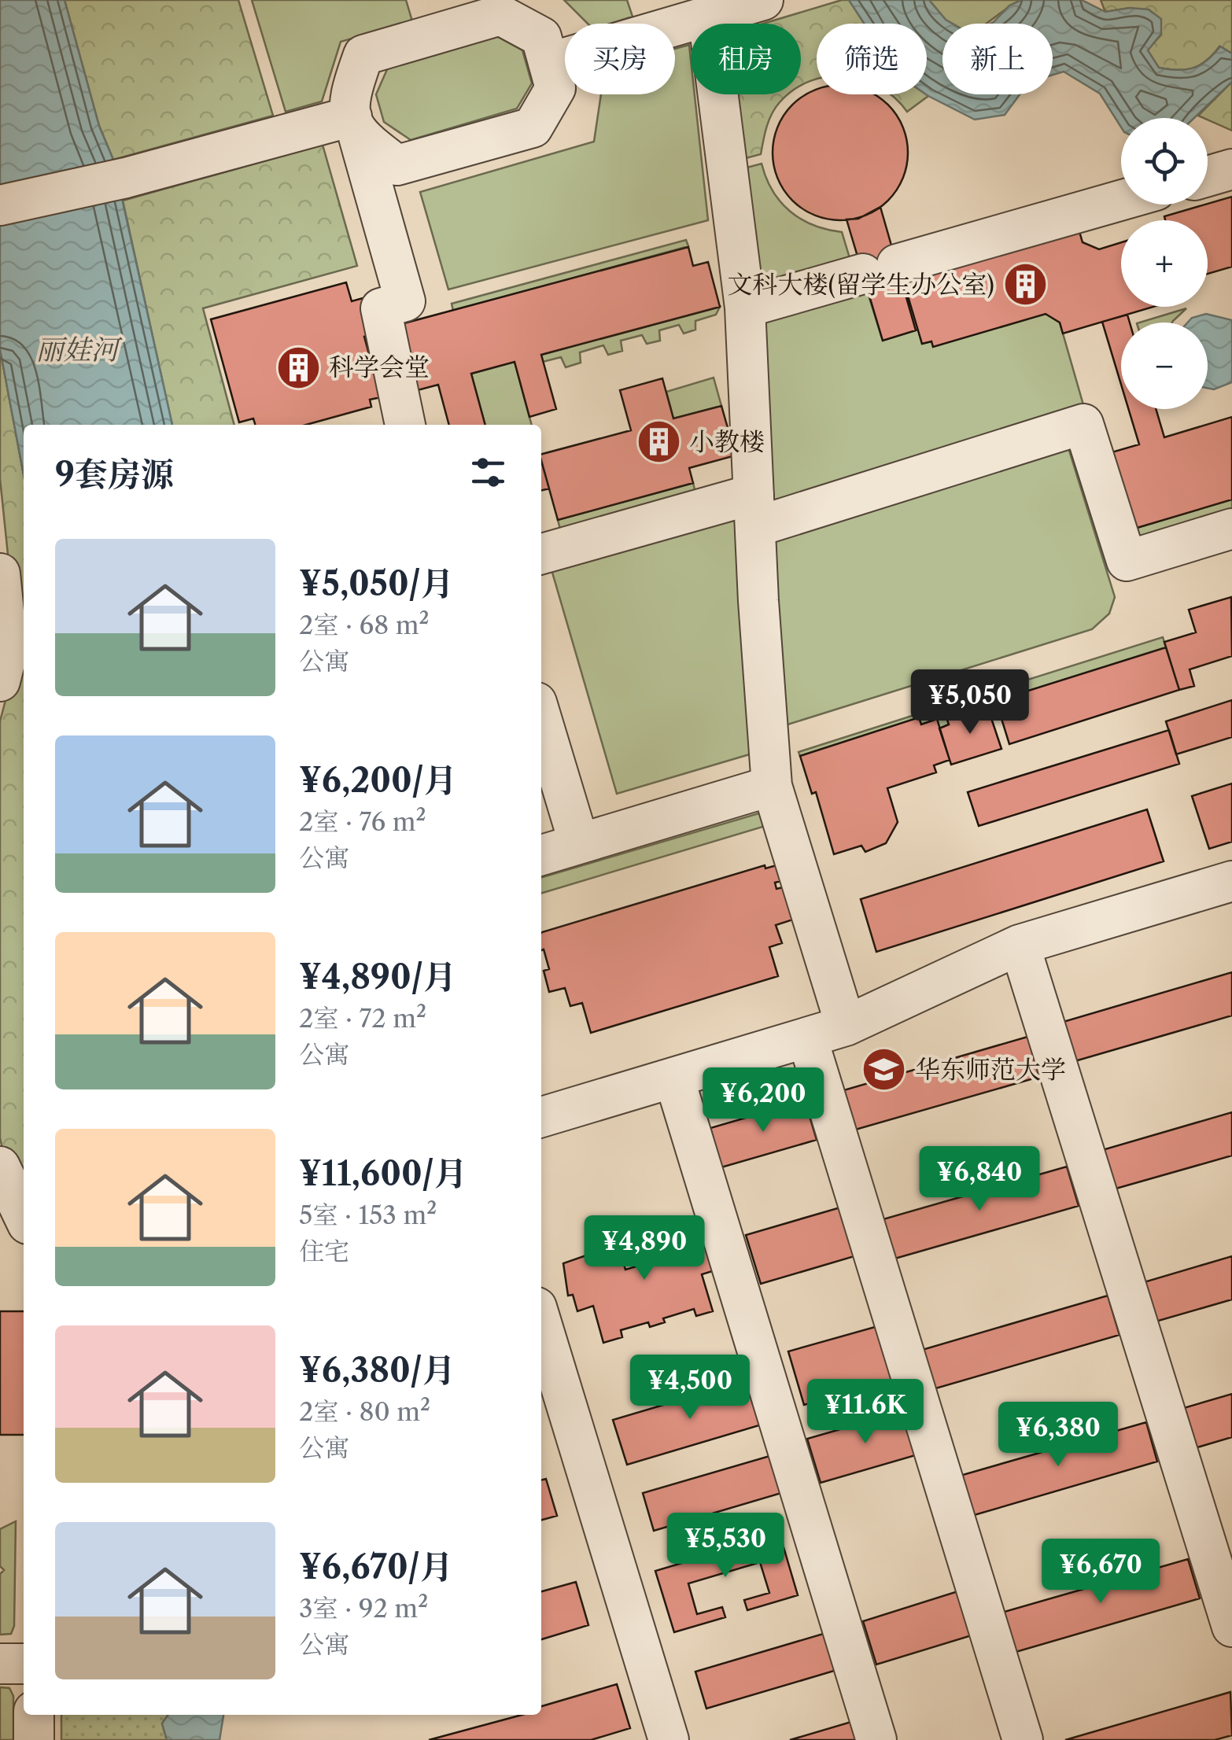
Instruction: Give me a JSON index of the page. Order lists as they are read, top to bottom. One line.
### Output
{"water":["丽娃河"],"places":{"building":["文科大楼(留学生办公室)","科学会堂","小教楼"],"school or university":["华东师范大学"]},"page":{"chip":["买房","租房","筛选","新上"],"map_buttons":["+","−"],"heading":"9套房源","list":[{"name":"¥5,050/月","note":"2室 · 68 m² · 公寓"},{"name":"¥6,200/月","note":"2室 · 76 m² · 公寓"},{"name":"¥4,890/月","note":"2室 · 72 m² · 公寓"},{"name":"¥11,600/月","note":"5室 · 153 m² · 住宅"},{"name":"¥6,380/月","note":"2室 · 80 m² · 公寓"},{"name":"¥6,670/月","note":"3室 · 92 m² · 公寓"}],"price":["¥5,050","¥6,200","¥6,840","¥4,890","¥4,500","¥11.6K","¥6,380","¥5,530","¥6,670"]}}
